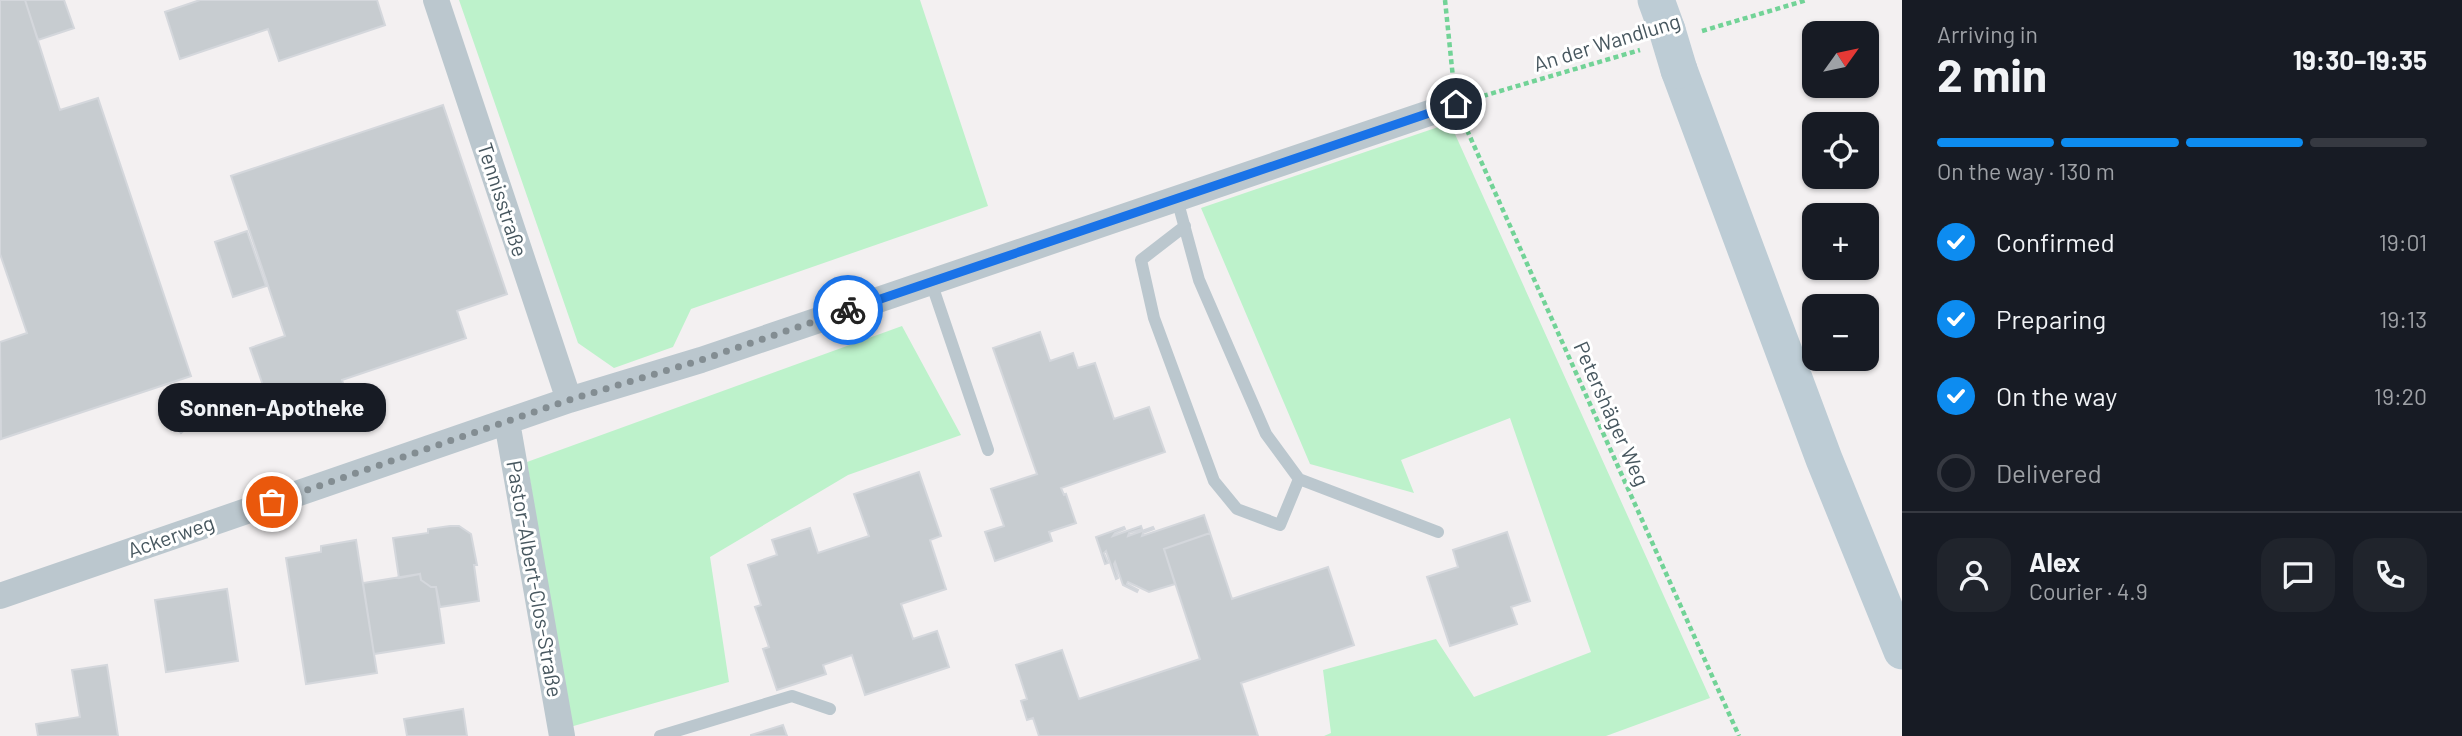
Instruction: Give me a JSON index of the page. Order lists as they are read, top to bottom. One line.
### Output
{"streets":{"street":["Tennisstraße","Ackerweg","Pastor-Albert-Clos-Straße"],"path":["An der Wandlung","Petershäger Weg"]},"crossings":[["An der Wandlung","Petershäger Weg"],["An der Wandlung","Ackerweg"],["Tennisstraße","Ackerweg"],["Petershäger Weg","Ackerweg"],["Ackerweg","Pastor-Albert-Clos-Straße"]],"places":["Sonnen-Apotheke"],"north":"top right","page":{"heading":["2 min","Arriving in","19:30–19:35"],"panel":["Alex","Courier · 4.9"],"map_buttons":["+","−"],"bar":"On the way · 130 m","list":[["Confirmed","19:01"],["Preparing","19:13"],["On the way","19:20"],"Delivered"],"bubble":"Sonnen-Apotheke"}}
